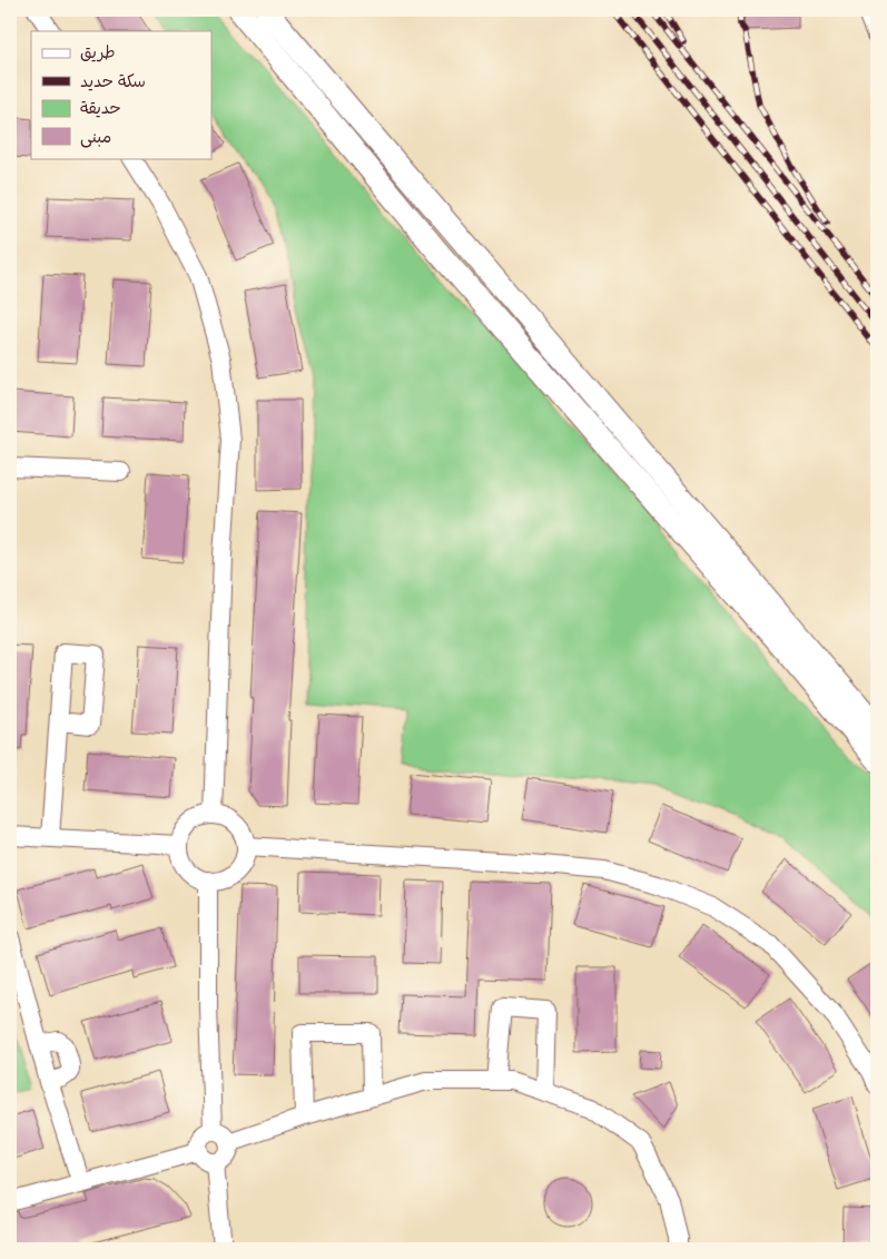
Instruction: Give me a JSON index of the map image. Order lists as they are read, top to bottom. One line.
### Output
{"legend":["طريق","سكة حديد","حديقة","مبنى"]}
